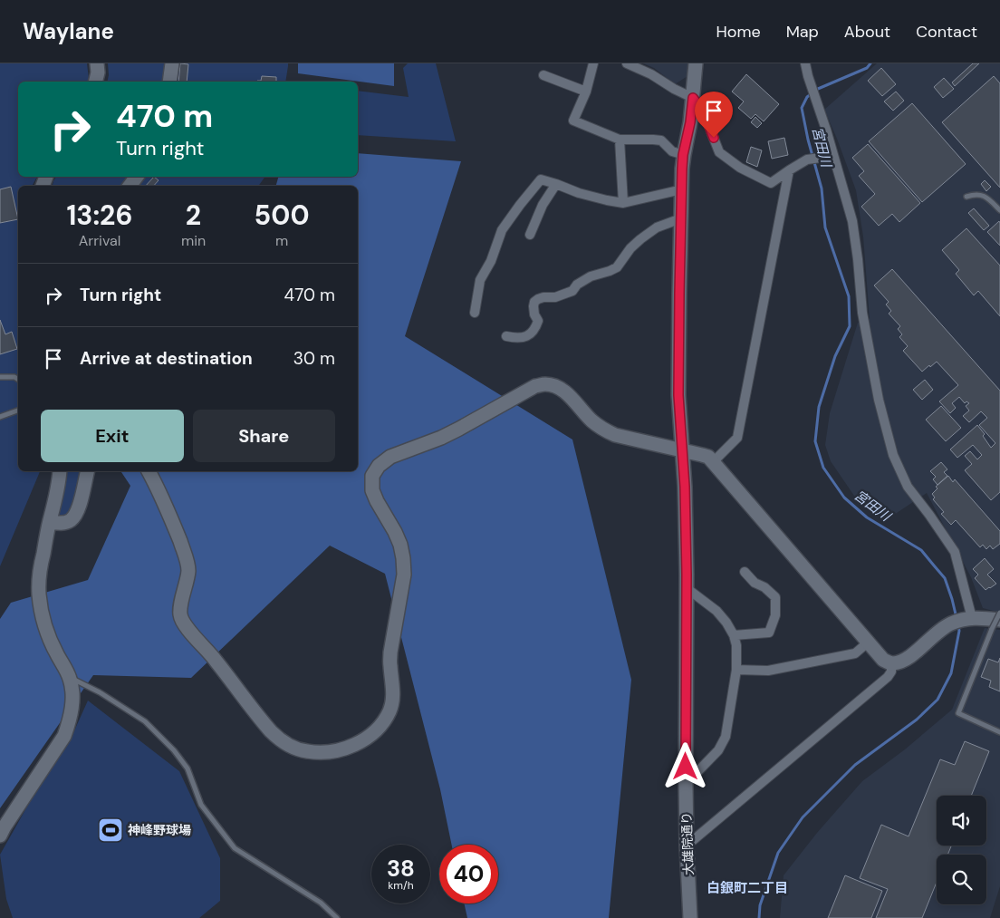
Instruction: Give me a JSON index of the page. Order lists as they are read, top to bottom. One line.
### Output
{"streets":{"street":["大雄院通り"]},"districts":["白銀町二丁目"],"water":["宮田川"],"places":{"sports":["神峰野球場"]},"page":{"header":"Waylane","nav":["Home","Map","About","Contact"],"turn":["470 m","Turn right"],"eta":["13:26","Arrival","2","min","500","m"],"list":[{"name":"Turn right","value":"470 m"},{"name":"Arrive at destination","value":"30 m"}],"buttons":["Exit","Share"],"speed":"38 km/h","limit":"40"}}
